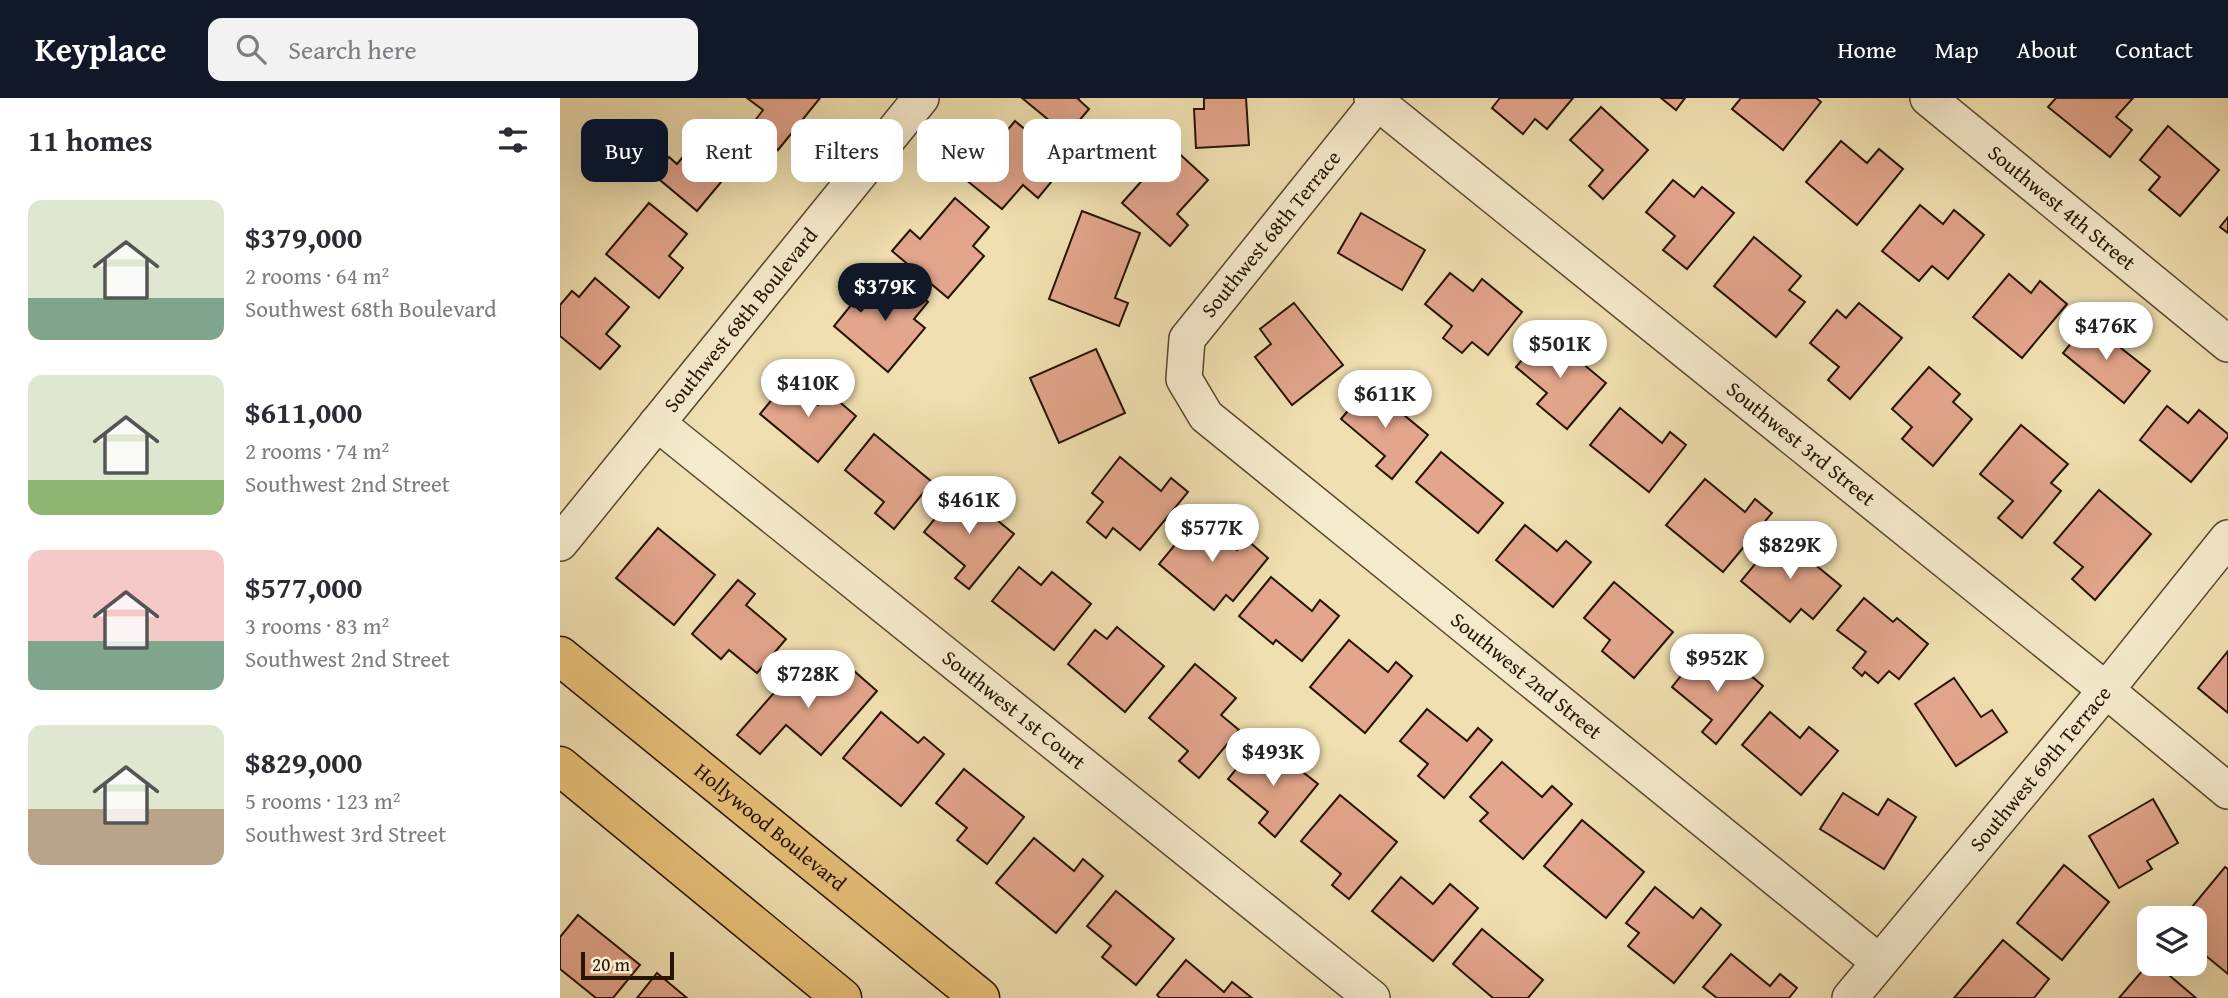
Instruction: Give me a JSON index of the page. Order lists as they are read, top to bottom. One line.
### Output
{"streets":{"highway":["Hollywood Boulevard"],"street":["Southwest 4th Street","Southwest 68th Terrace","Southwest 68th Boulevard","Southwest 3rd Street","Southwest 2nd Street","Southwest 1st Court","Southwest 69th Terrace"]},"crossings":[["Southwest 68th Terrace","Southwest 3rd Street"],["Southwest 68th Terrace","Southwest 2nd Street"],["Southwest 68th Boulevard","Southwest 1st Court"],["Southwest 3rd Street","Southwest 69th Terrace"],["Southwest 2nd Street","Southwest 69th Terrace"]],"scale_bar":"20 m","page":{"header":"Keyplace","search":"Search here","nav":["Home","Map","About","Contact"],"heading":"11 homes","chip":["Buy","Rent","Filters","New","Apartment"],"list":[{"name":"$379,000","note":"2 rooms · 64 m² · Southwest 68th Boulevard"},{"name":"$611,000","note":"2 rooms · 74 m² · Southwest 2nd Street"},{"name":"$577,000","note":"3 rooms · 83 m² · Southwest 2nd Street"},{"name":"$829,000","note":"5 rooms · 123 m² · Southwest 3rd Street"}],"price":["$379K","$476K","$501K","$410K","$611K","$461K","$577K","$829K","$952K","$728K","$493K"],"scale":"20 m"}}
